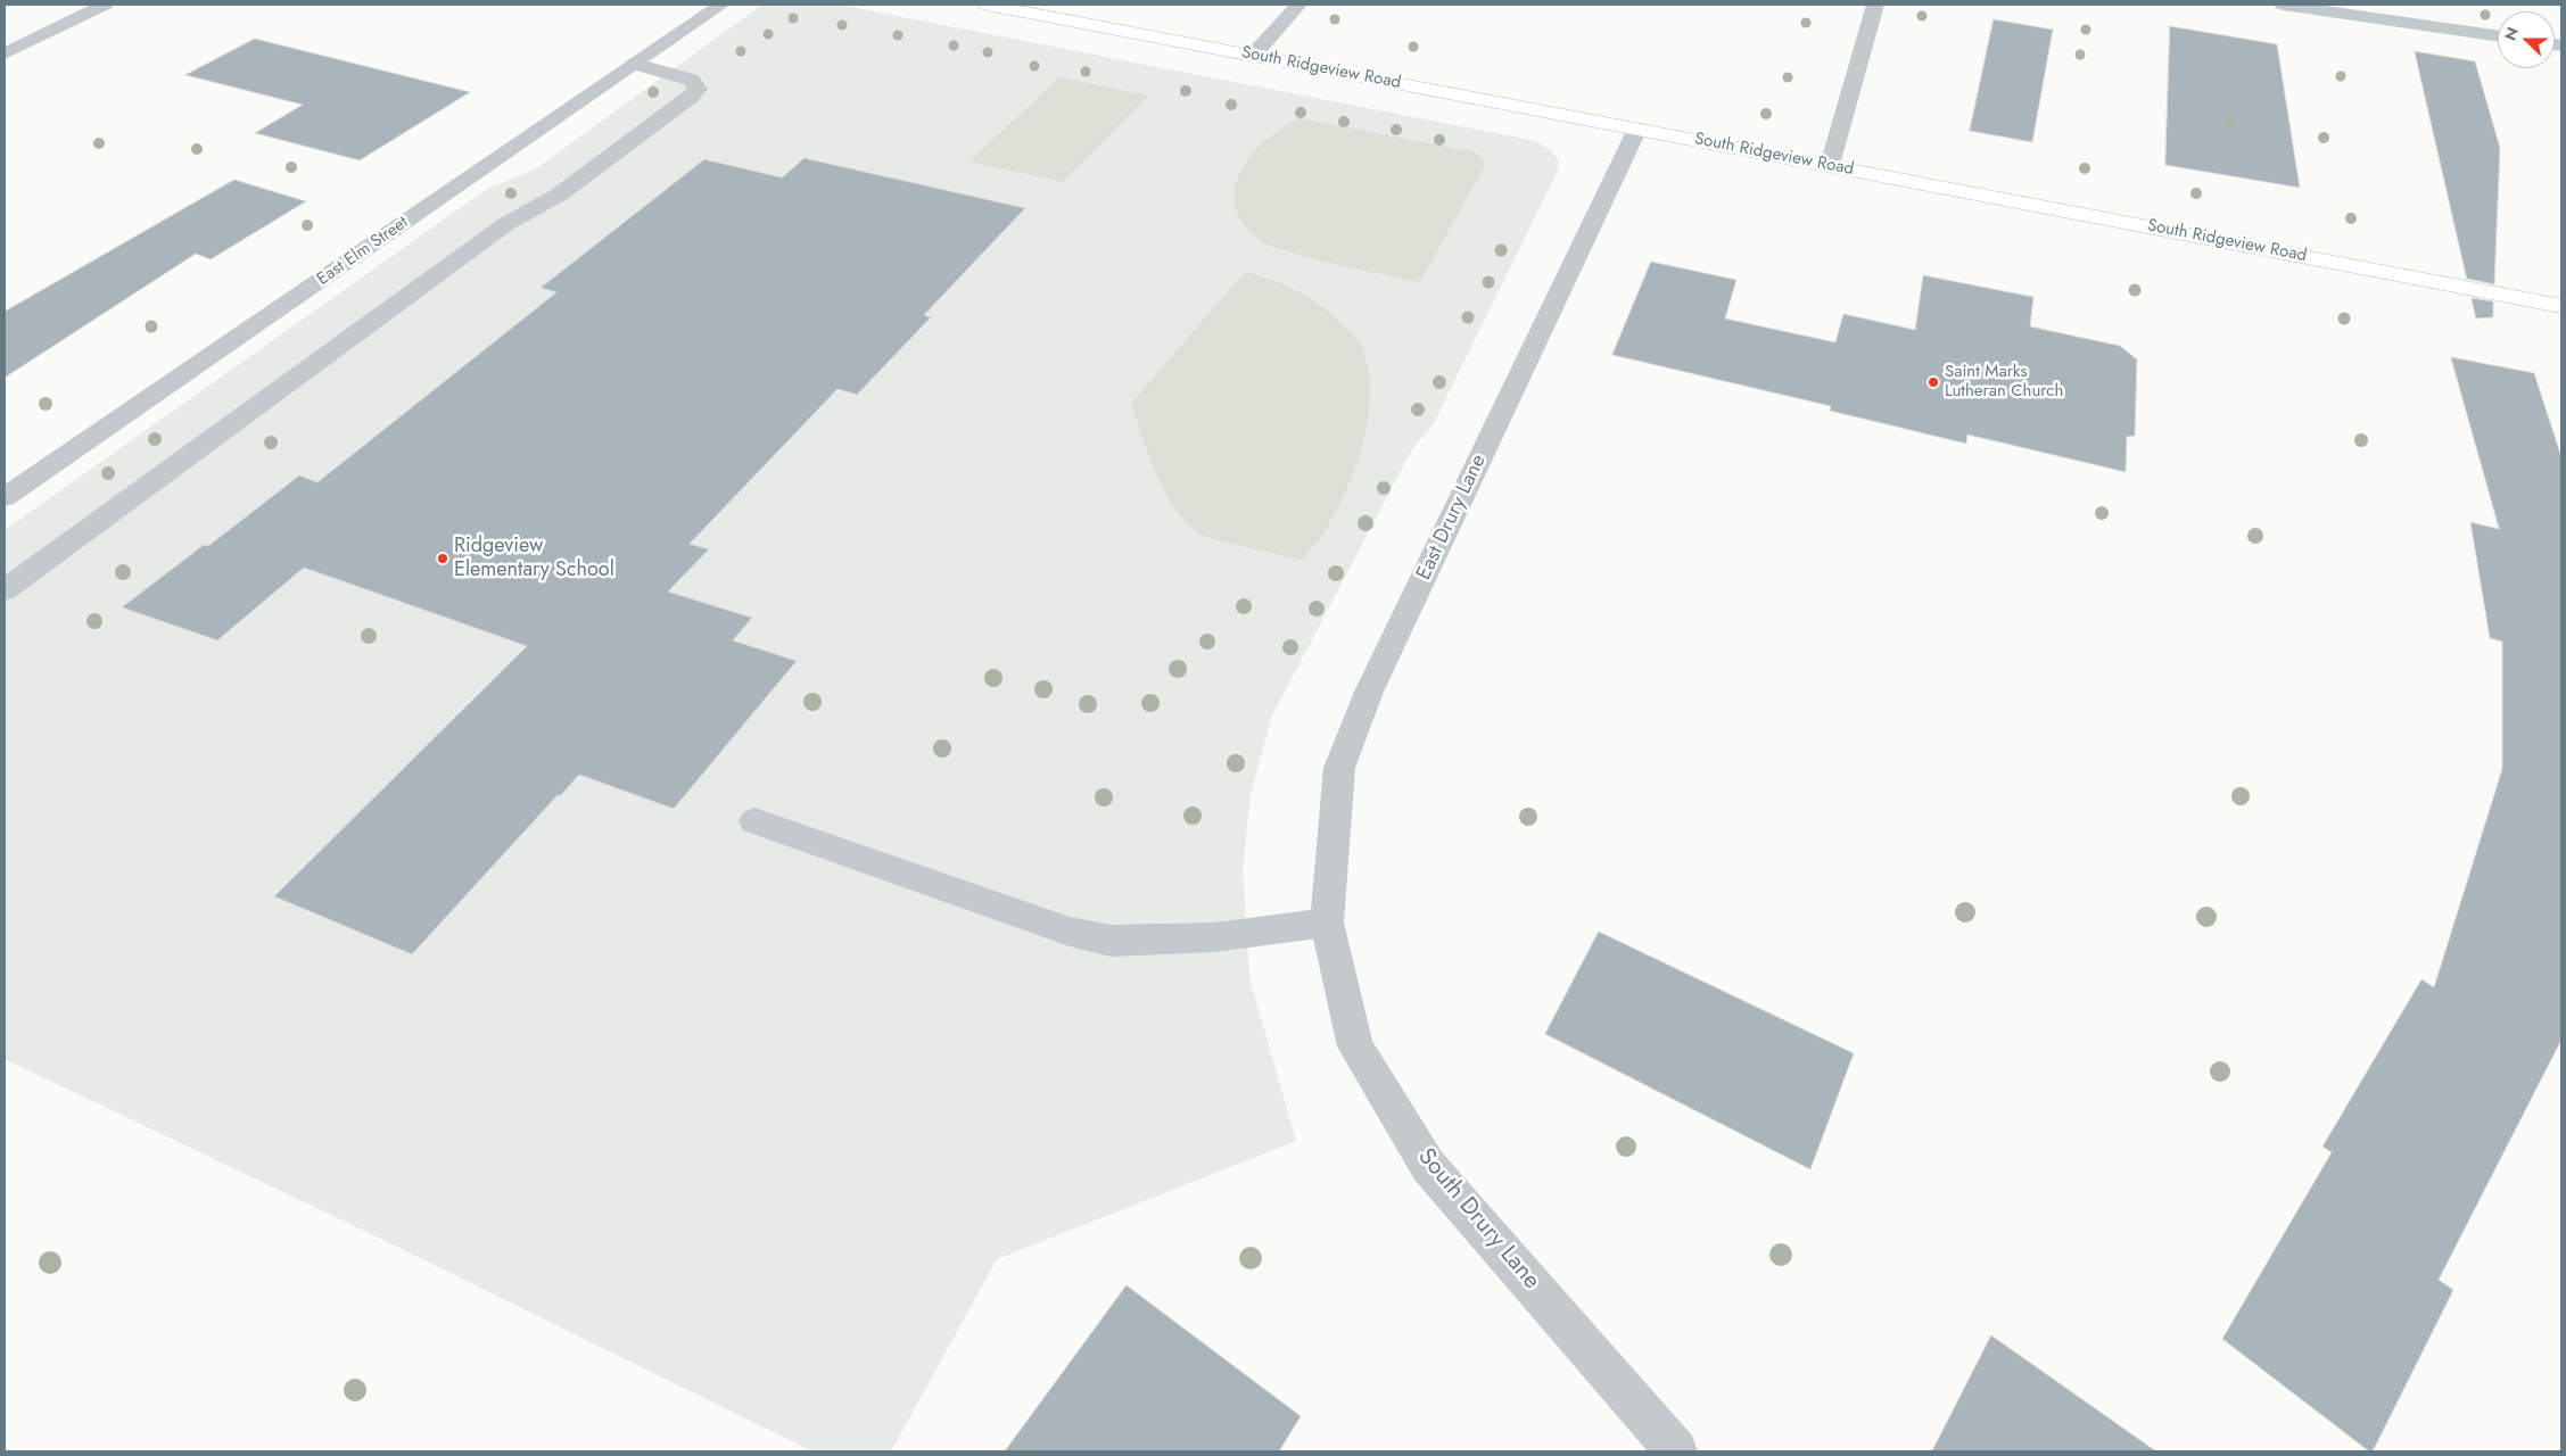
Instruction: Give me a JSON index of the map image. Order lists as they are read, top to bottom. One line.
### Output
{"streets":{"main road":["South Ridgeview Road"],"street":["East Elm Street","East Drury Lane","South Drury Lane"]},"crossings":[["South Ridgeview Road","East Drury Lane"],["East Drury Lane","South Drury Lane"]],"places":["Saint Marks Lutheran Church","Ridgeview Elementary School"],"north":"left"}
